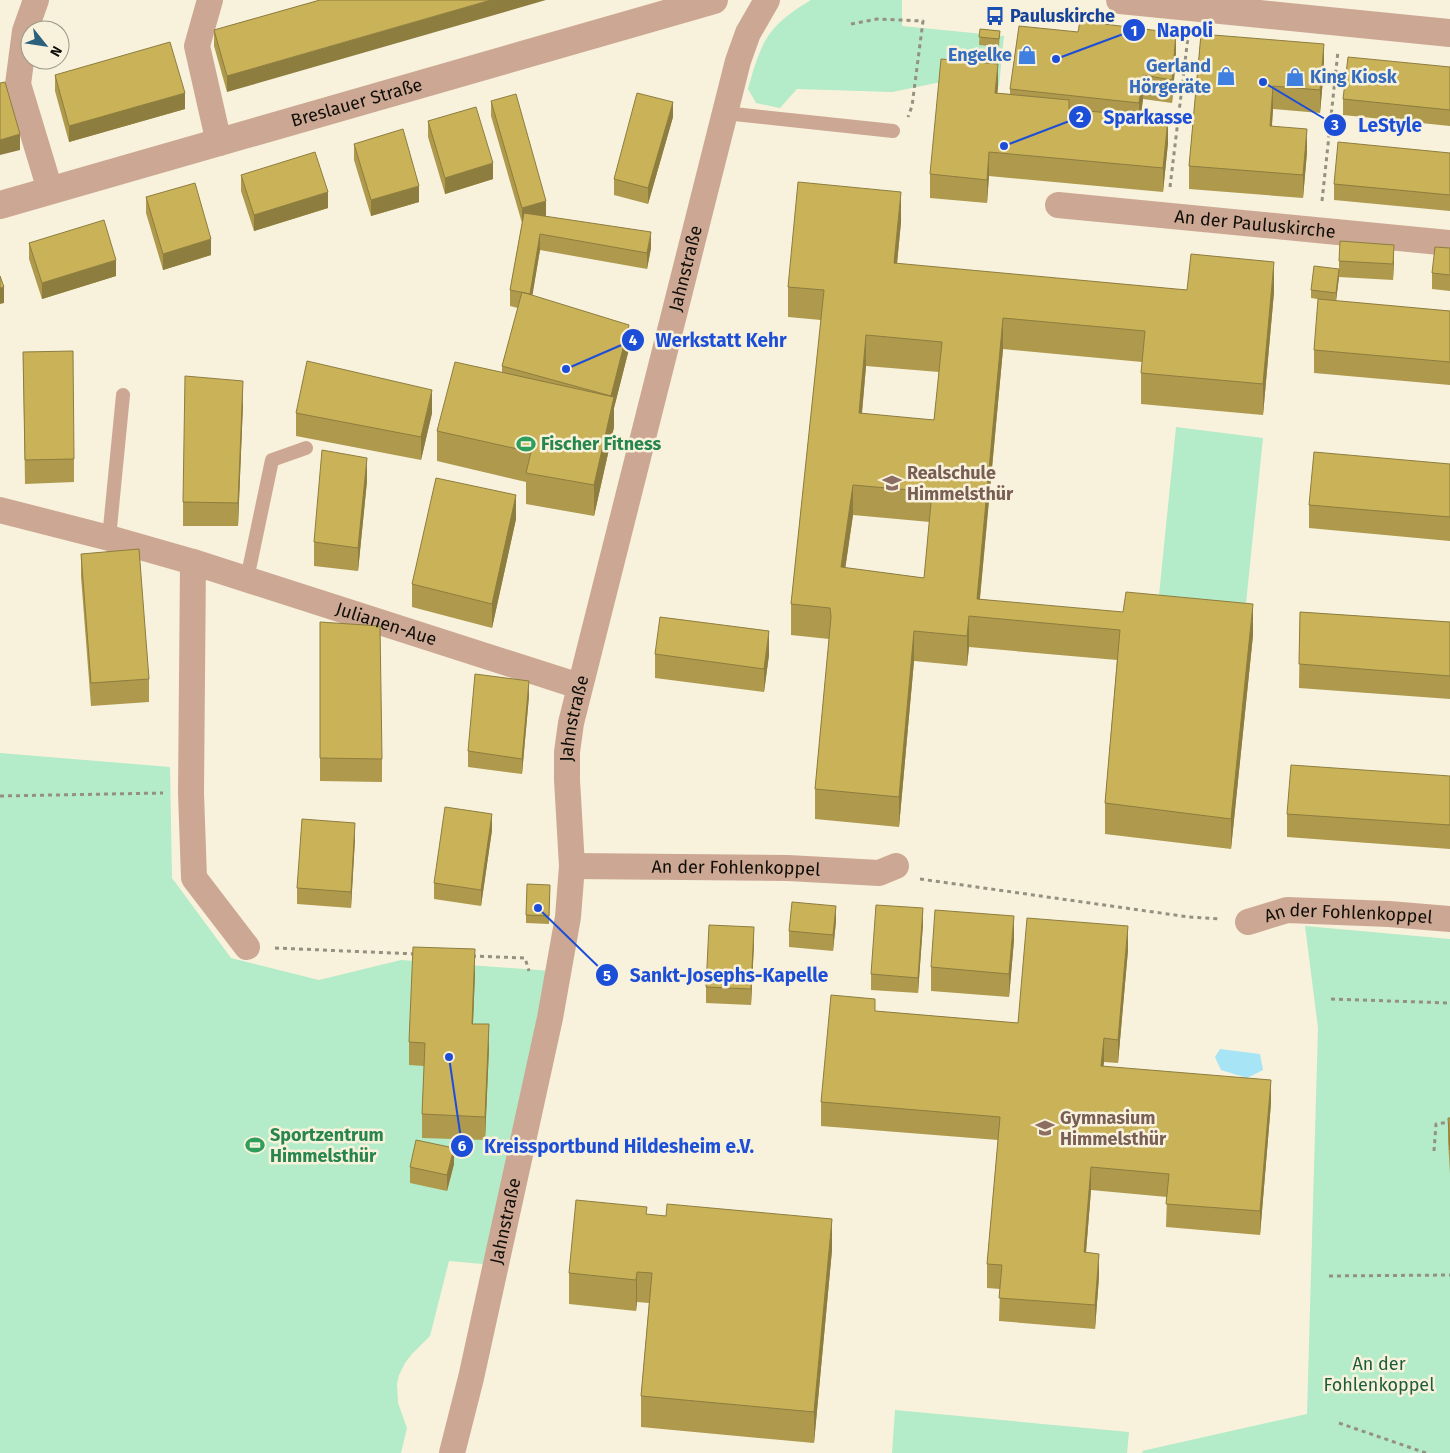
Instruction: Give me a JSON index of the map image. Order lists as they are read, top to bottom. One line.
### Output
{"streets":{"street":["Breslauer Straße","An der Pauluskirche","Jahnstraße","Julianen-Aue","An der Fohlenkoppel"]},"crossings":[["Jahnstraße","Julianen-Aue"],["Jahnstraße","An der Fohlenkoppel"]],"parks":["An der Fohlenkoppel"],"places":{"bus stop":["Pauluskirche"],"shop":["Engelke","Gerland Hörgeräte","King Kiosk"],"other":["Napoli","LeStyle","Sparkasse","Werkstatt Kehr","Sankt-Josephs-Kapelle","Kreissportbund Hildesheim e.V."],"sports":["Fischer Fitness","Sportzentrum Himmelsthür"],"school or university":["Realschule Himmelsthür","Gymnasium Himmelsthür"]},"north":"bottom right"}
